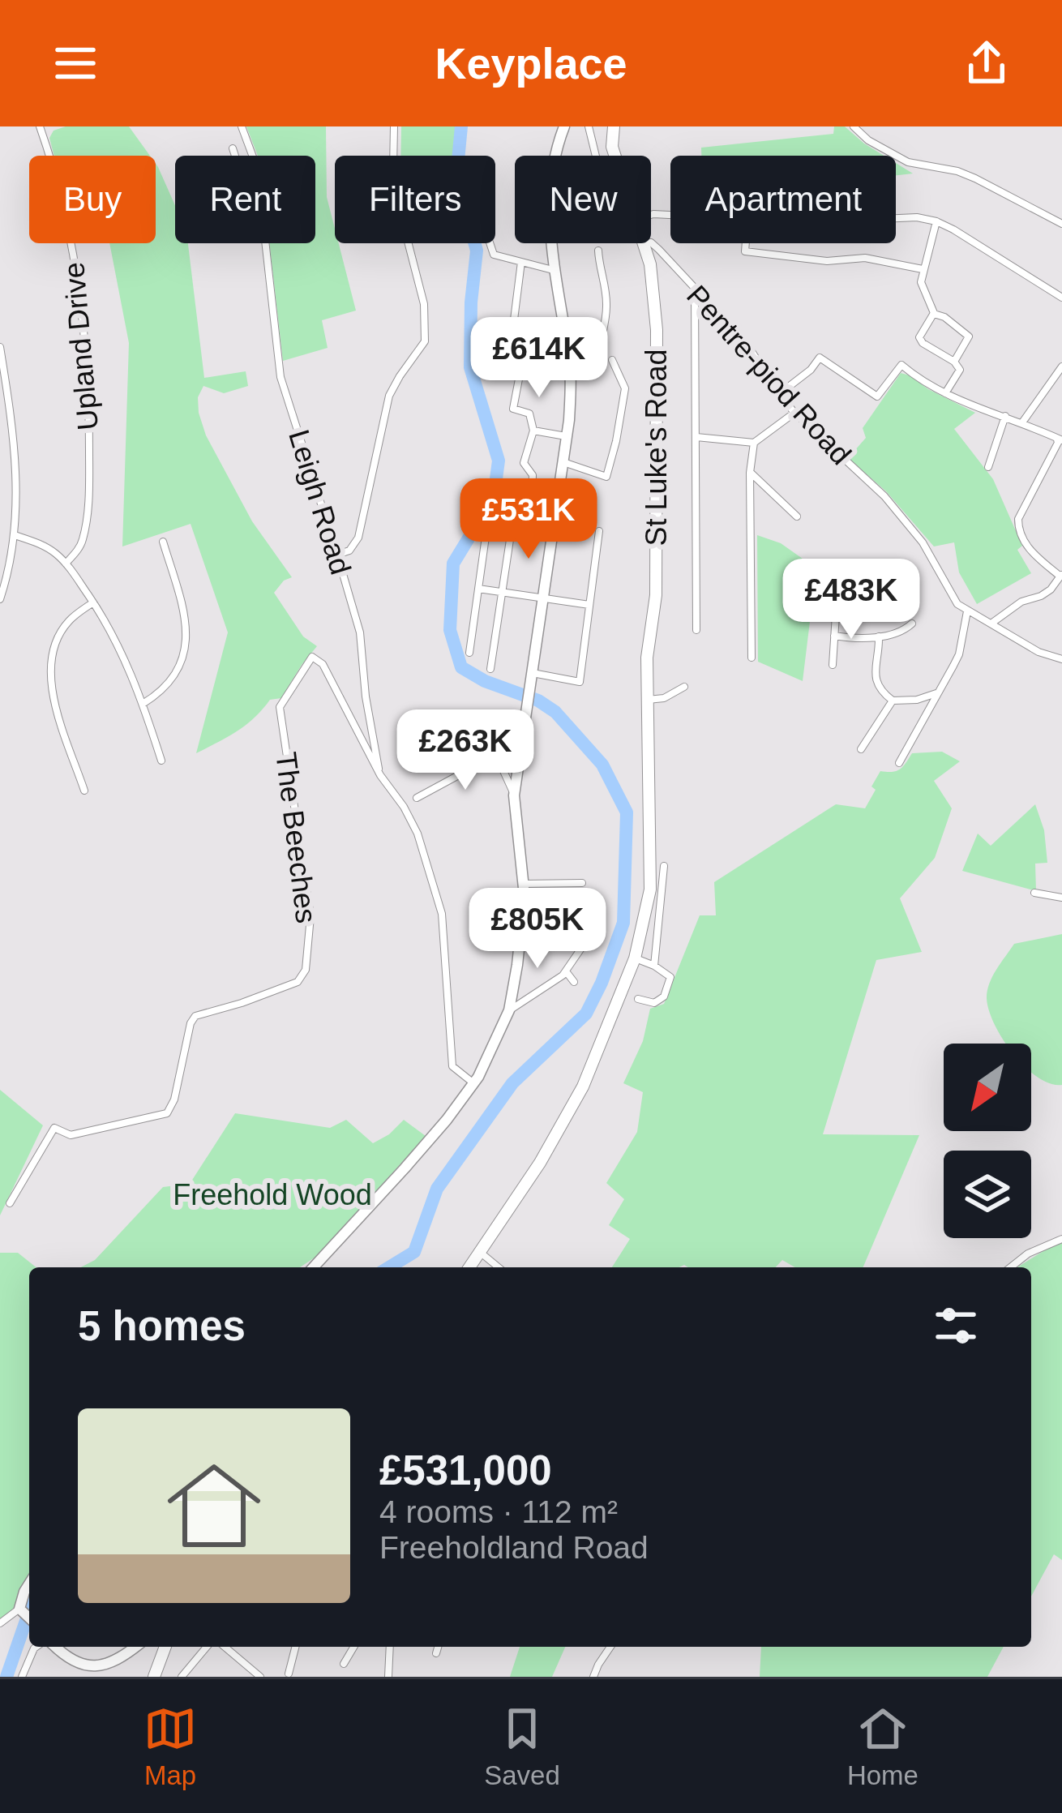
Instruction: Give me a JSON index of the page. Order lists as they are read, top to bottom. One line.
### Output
{"streets":{"main road":["St Luke's Road"],"street":["Upland Drive","Pentre-piod Road","Leigh Road","The Beeches"]},"crossings":[["Leigh Road","The Beeches"]],"parks":["Freehold Wood"],"north":"bottom left","page":{"header":"Keyplace","chip":["Buy","Rent","Filters","New","Apartment"],"price":["£614K","£531K","£483K","£263K","£805K"],"heading":"5 homes","list":[{"name":"£531,000","note":"4 rooms · 112 m² · Freeholdland Road"}],"tabs":["Map","Saved","Home"]}}
